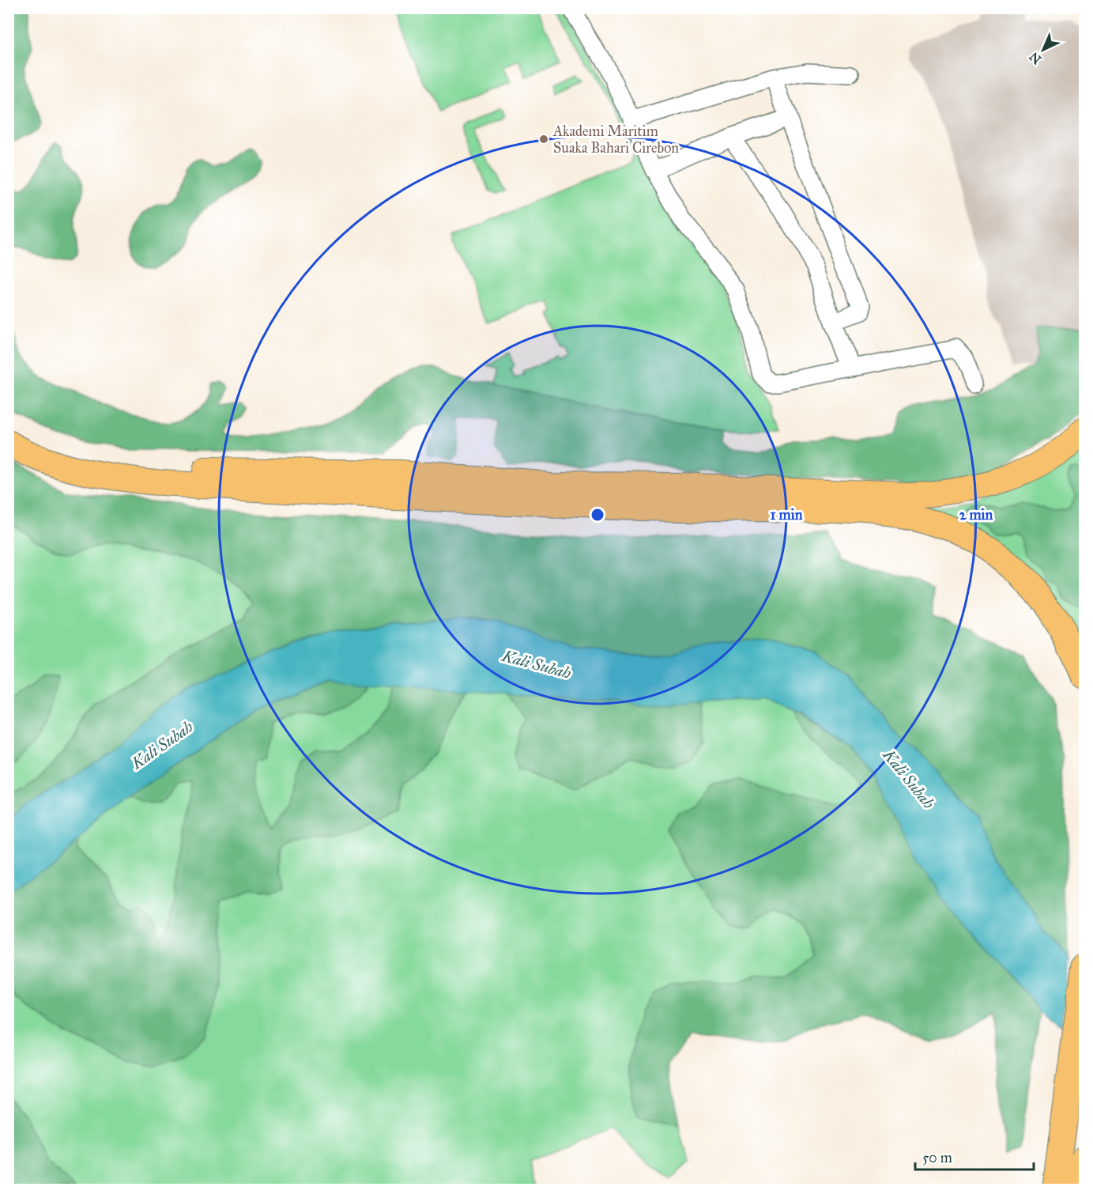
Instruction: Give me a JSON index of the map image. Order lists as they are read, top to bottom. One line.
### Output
{"water":["Kali Subah"],"places":["Akademi Maritim Suaka Bahari Cirebon"],"scale_bar":"50 m","north":"bottom left","rings":["1 min","2 min"]}
